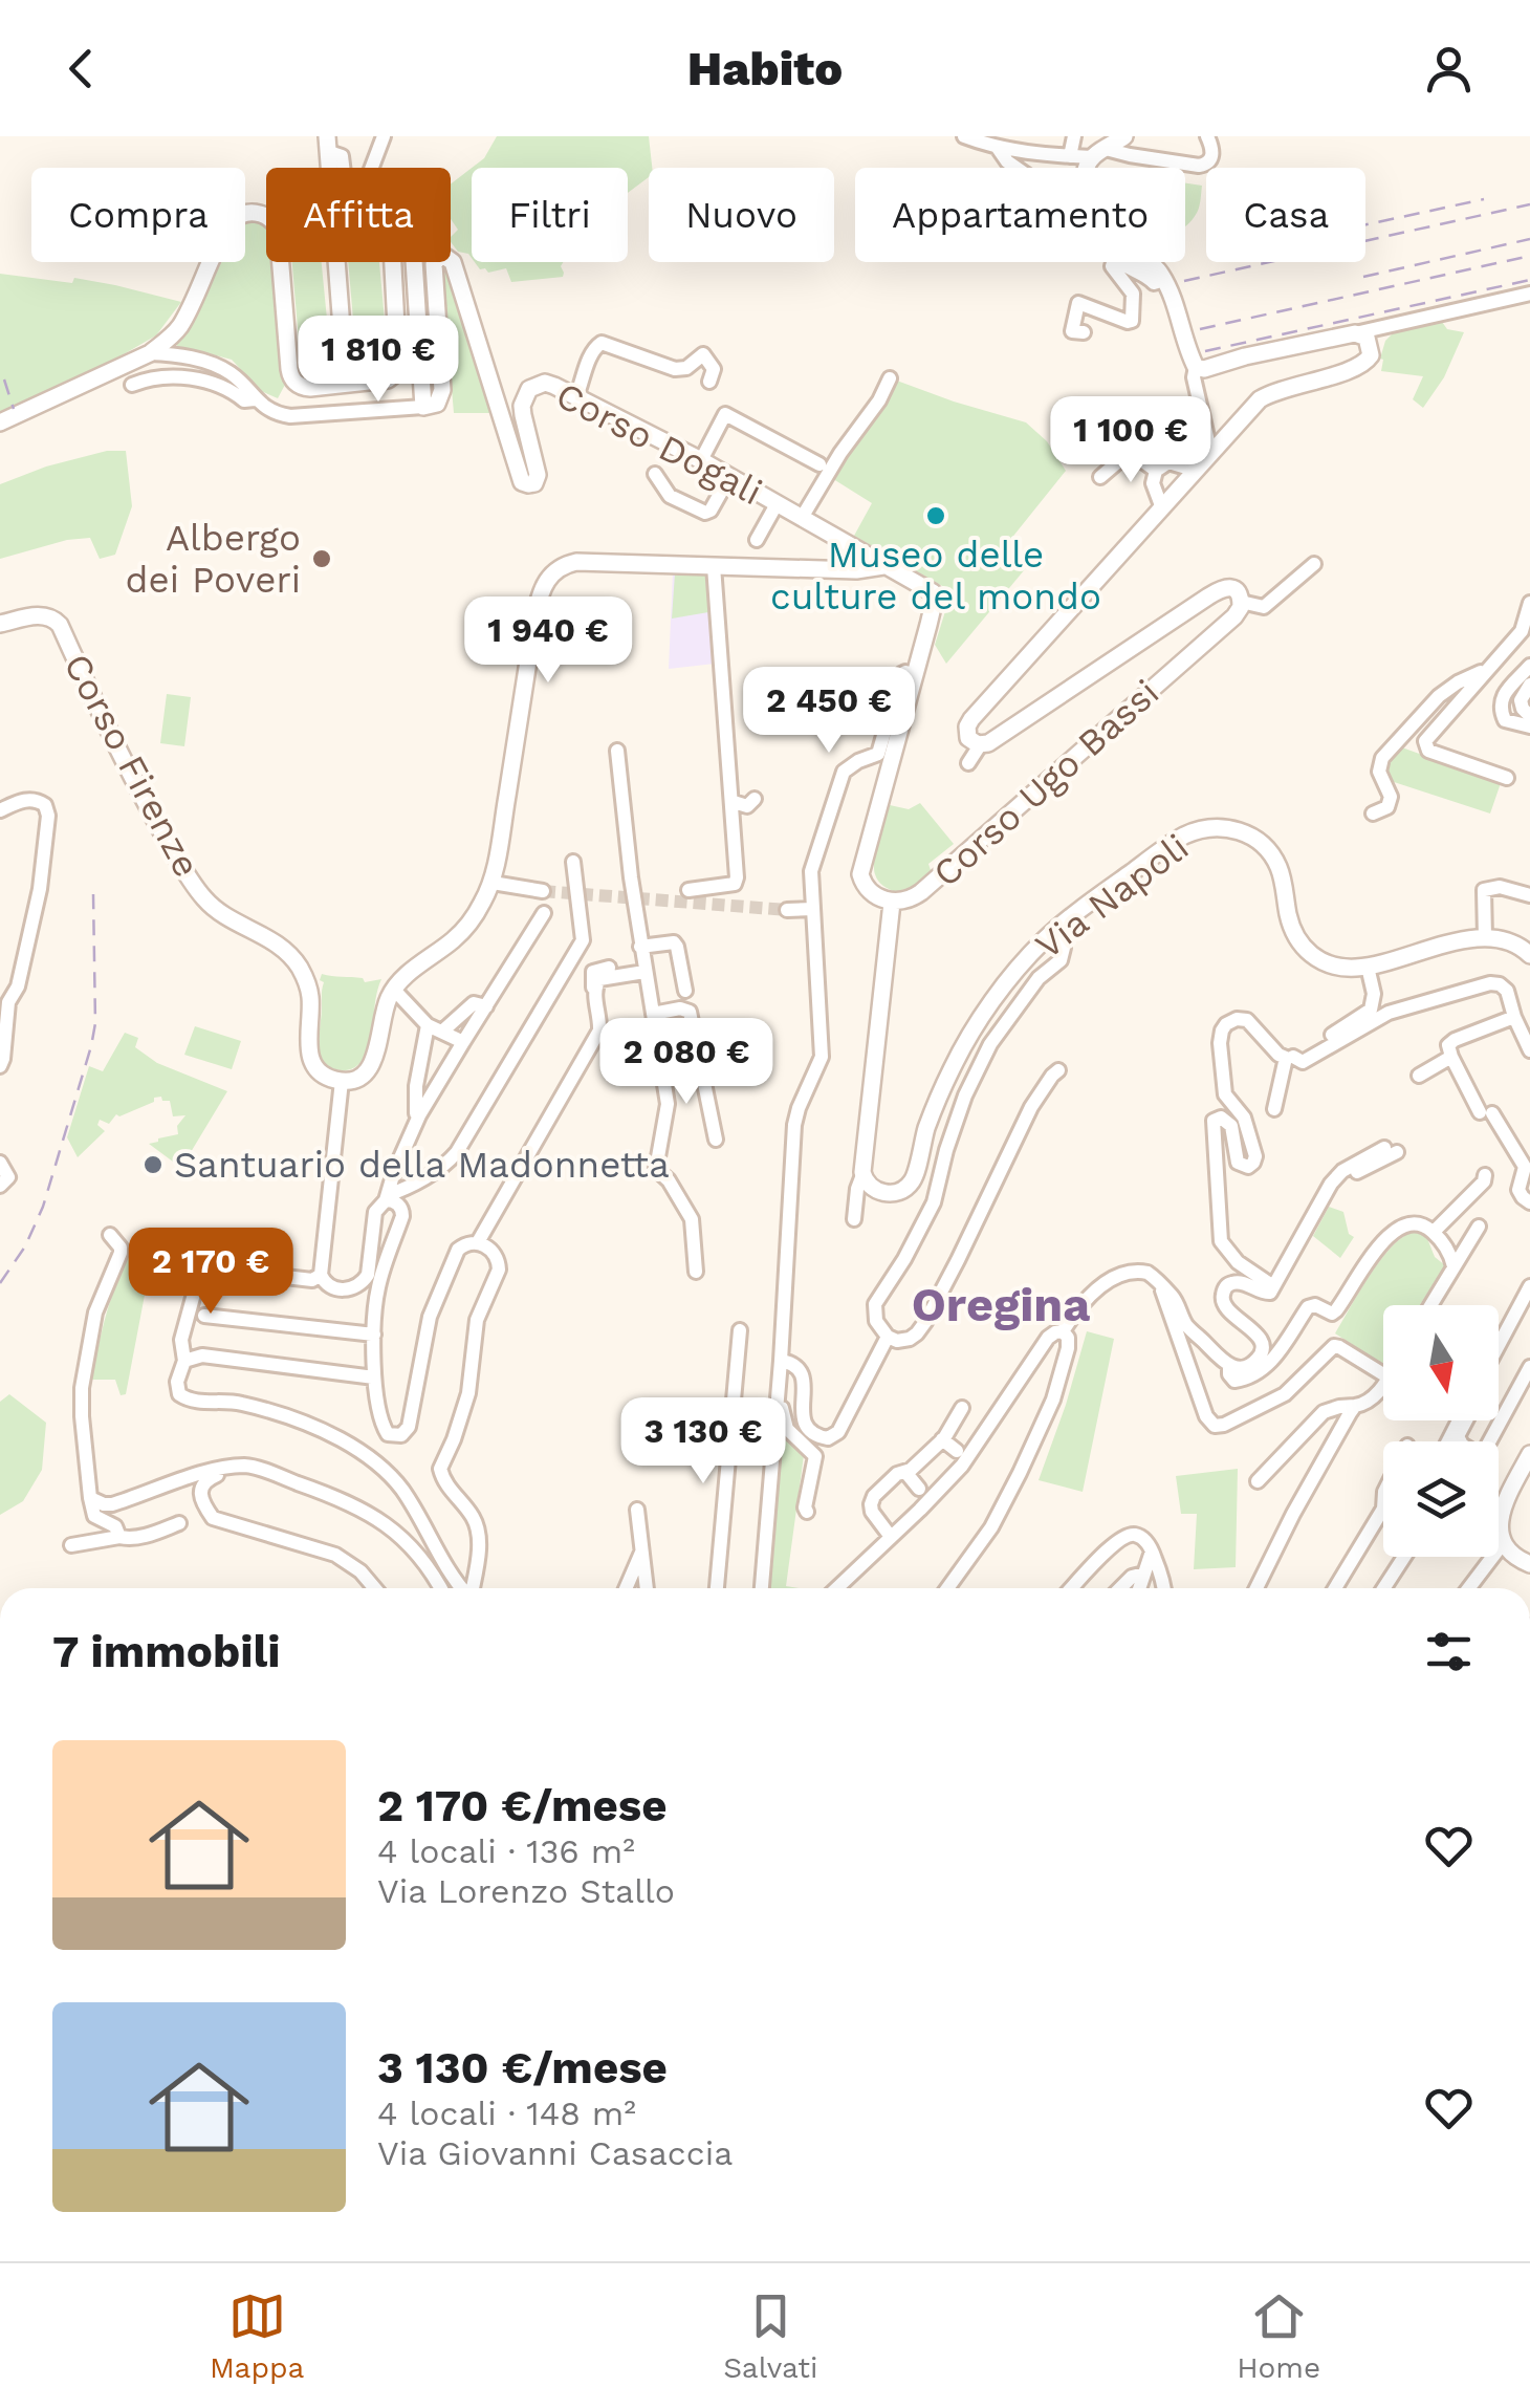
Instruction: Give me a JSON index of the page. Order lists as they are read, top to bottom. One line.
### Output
{"streets":{"street":["Corso Dogali","Corso Firenze","Corso Ugo Bassi","Via Napoli"]},"crossings":[["Corso Dogali","Corso Ugo Bassi"]],"districts":["Oregina"],"places":["Museo delle culture del mondo","Albergo dei Poveri","Santuario della Madonnetta"],"north":"bottom","page":{"header":"Habito","chip":["Compra","Affitta","Filtri","Nuovo","Appartamento","Casa"],"price":["1 810 €","1 100 €","1 940 €","2 450 €","2 080 €","2 170 €","3 130 €"],"heading":"7 immobili","list":[{"name":"2 170 €/mese","note":"4 locali · 136 m² · Via Lorenzo Stallo"},{"name":"3 130 €/mese","note":"4 locali · 148 m² · Via Giovanni Casaccia"}],"tabs":["Mappa","Salvati","Home"]}}
